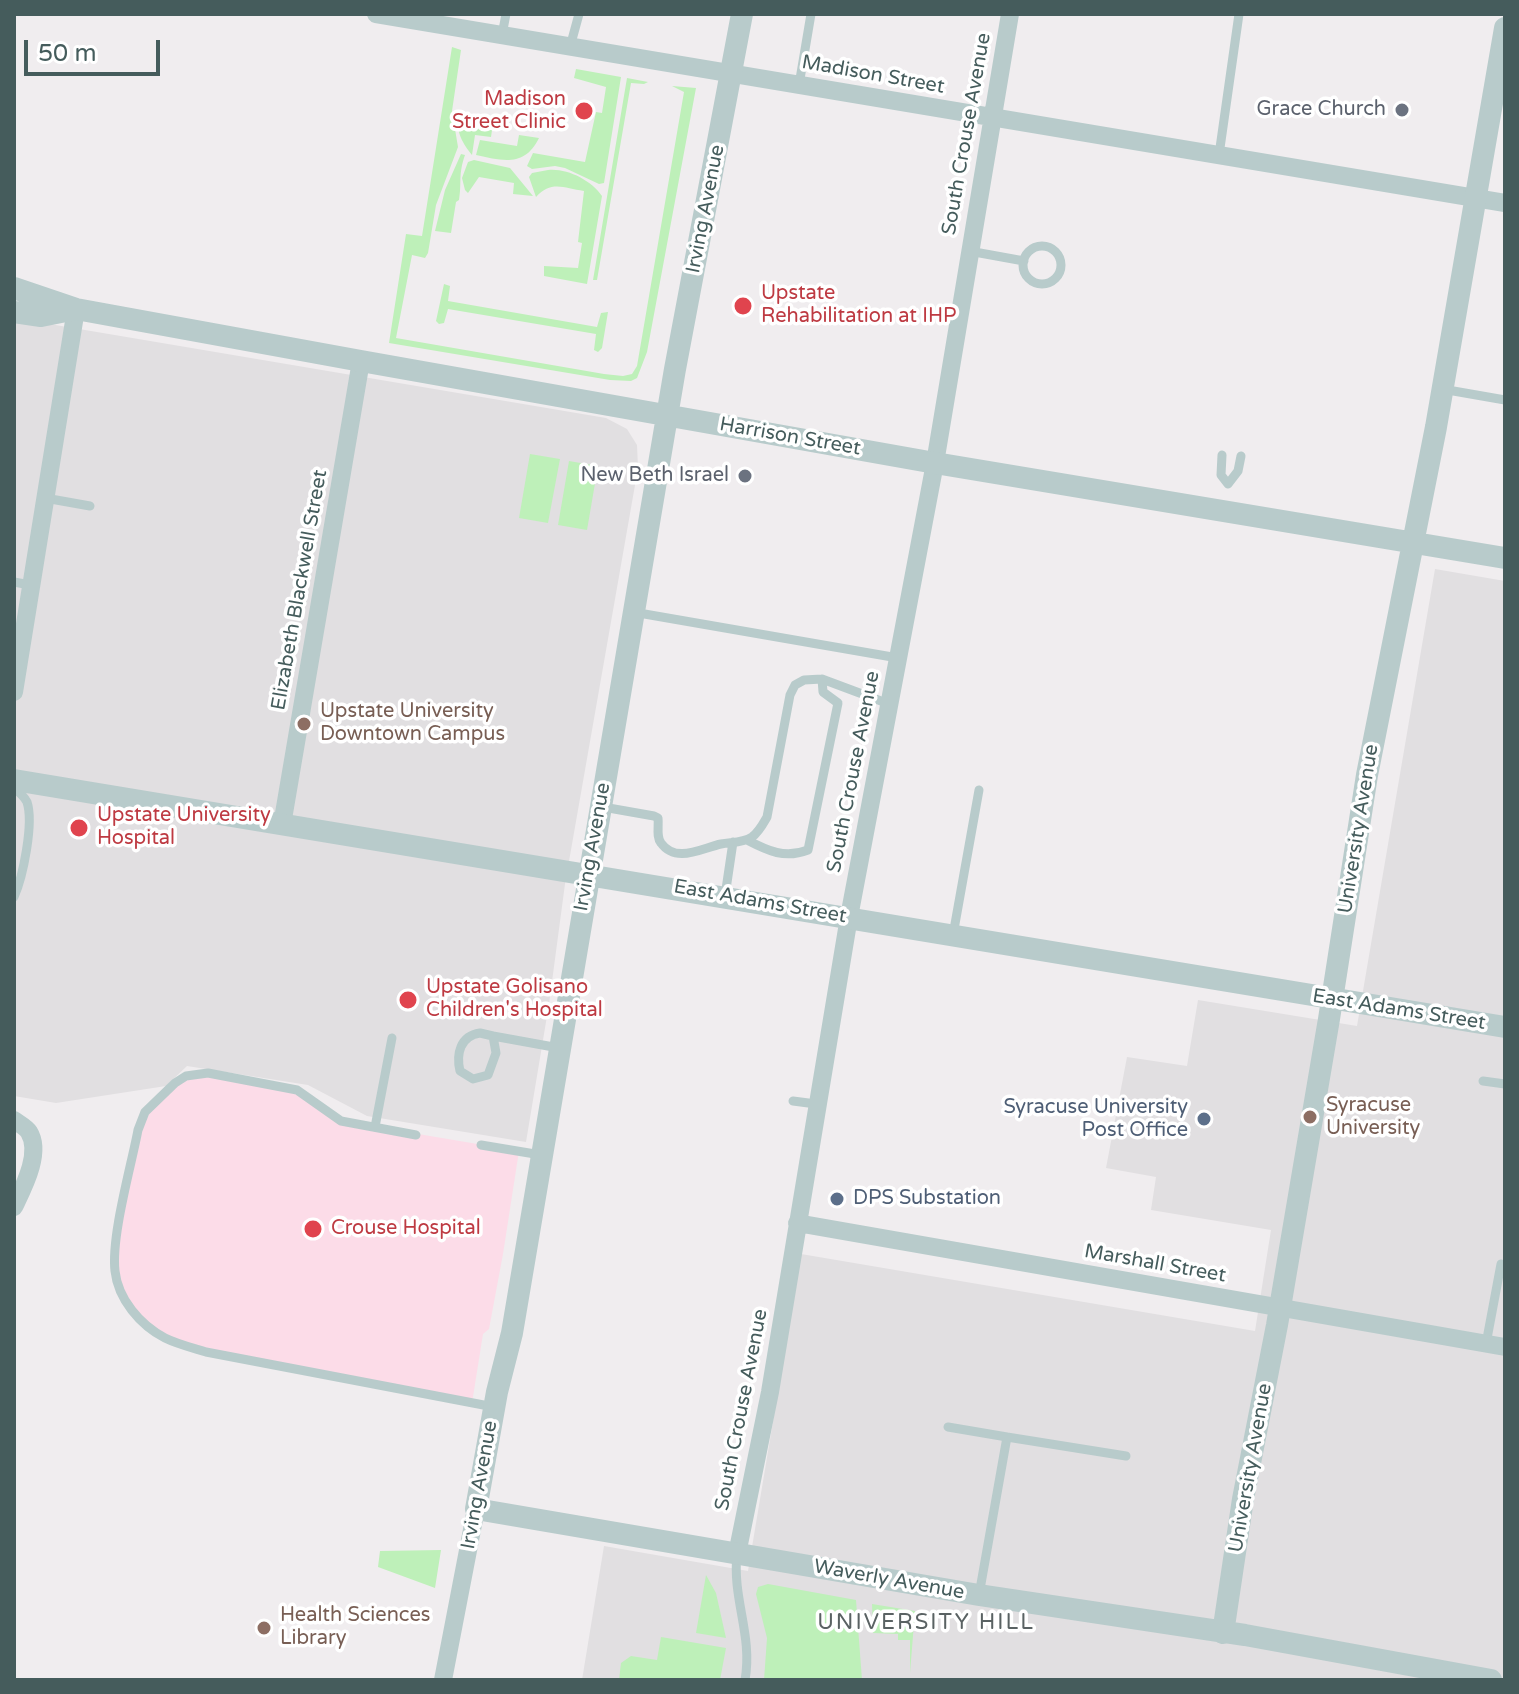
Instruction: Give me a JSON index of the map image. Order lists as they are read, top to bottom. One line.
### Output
{"streets":{"street":["Madison Street","South Crouse Avenue","Irving Avenue","Harrison Street","Elizabeth Blackwell Street","University Avenue","East Adams Street","Marshall Street","Waverly Avenue"]},"crossings":[["Madison Street","South Crouse Avenue"],["Madison Street","Irving Avenue"],["Madison Street","University Avenue"],["South Crouse Avenue","Harrison Street"],["South Crouse Avenue","East Adams Street"],["South Crouse Avenue","Marshall Street"],["South Crouse Avenue","Waverly Avenue"],["Irving Avenue","Harrison Street"],["Irving Avenue","East Adams Street"],["Irving Avenue","Waverly Avenue"],["Harrison Street","Elizabeth Blackwell Street"],["Harrison Street","University Avenue"],["Elizabeth Blackwell Street","East Adams Street"],["University Avenue","East Adams Street"],["University Avenue","Marshall Street"],["University Avenue","Waverly Avenue"]],"districts":["UNIVERSITY HILL"],"places":["Grace Church","Madison Street Clinic","Upstate Rehabilitation at IHP","New Beth Israel","Upstate University Downtown Campus","Upstate University Hospital","Upstate Golisano Children's Hospital","Syracuse University","Syracuse University Post Office","DPS Substation","Crouse Hospital","Health Sciences Library"],"scale_bar":"50 m"}
